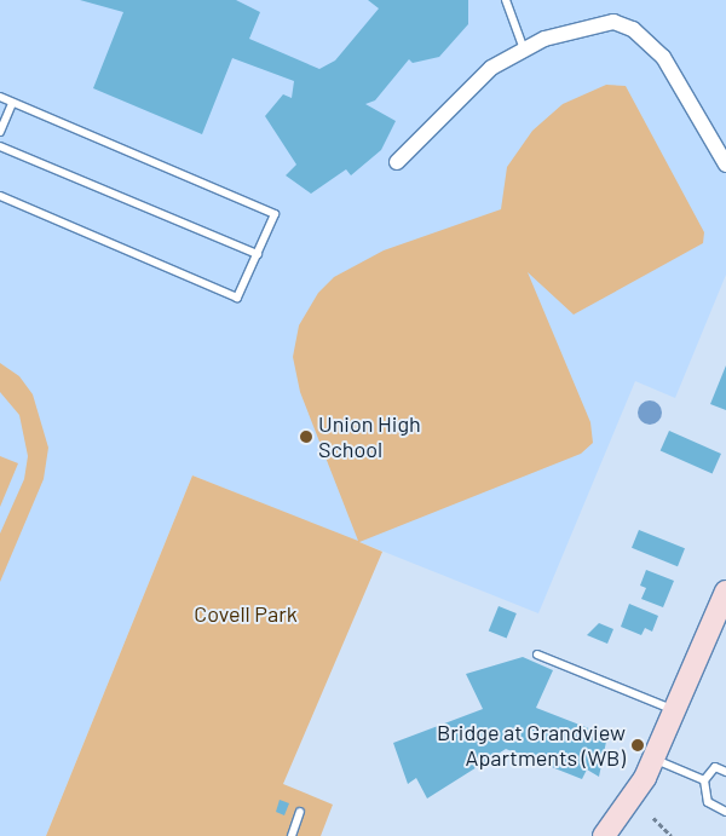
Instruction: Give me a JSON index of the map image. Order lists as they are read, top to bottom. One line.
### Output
{"parks":["Covell Park"],"places":["Union High School","Bridge at Grandview Apartments (WB)"]}
